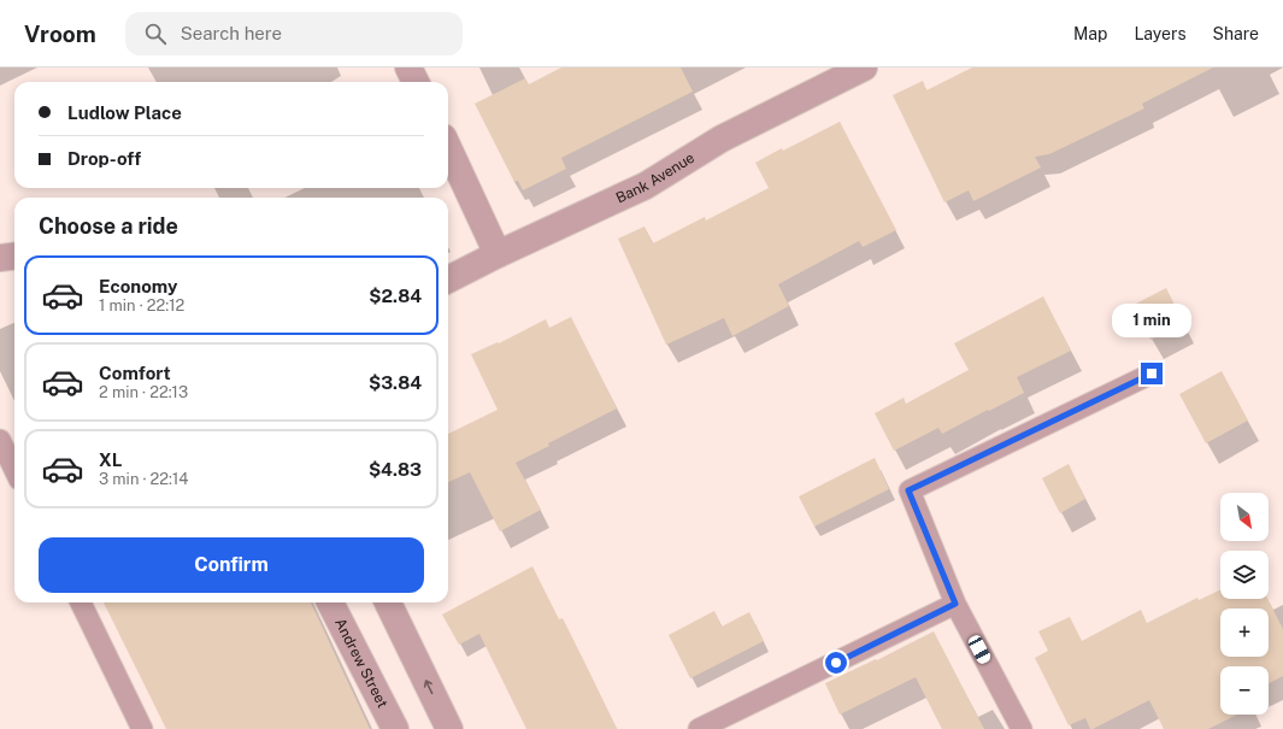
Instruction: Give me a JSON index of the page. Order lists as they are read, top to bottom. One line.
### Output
{"streets":{"street":["Bank Avenue","Andrew Street"]},"north":"bottom right","page":{"header":"Vroom","search":"Search here","nav":["Map","Layers","Share"],"banner":["Ludlow Place","Drop-off"],"heading":"Choose a ride","list":[{"name":"Economy","note":"1 min · 22:12","value":"$2.84"},{"name":"Comfort","note":"2 min · 22:13","value":"$3.84"},{"name":"XL","note":"3 min · 22:14","value":"$4.83"}],"bubble":"1 min","map_buttons":["+","−"],"buttons":"Confirm"}}
